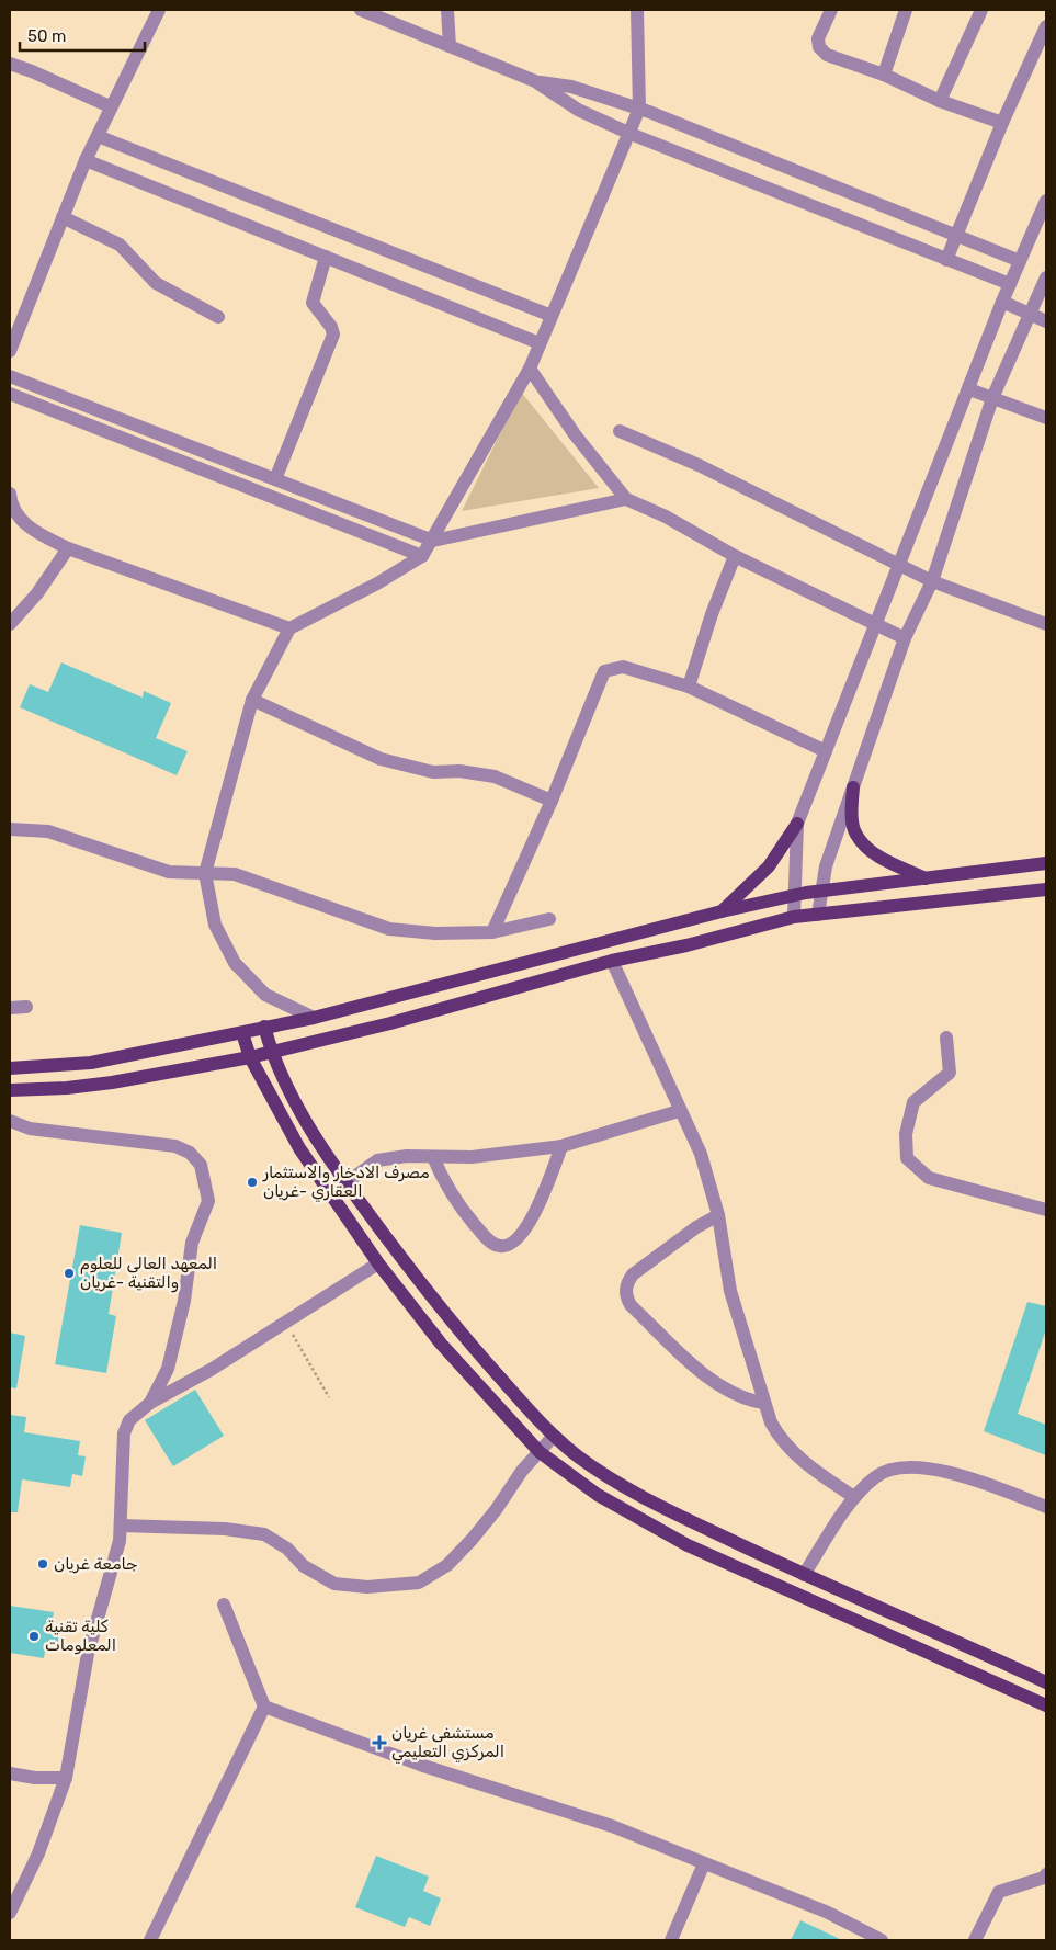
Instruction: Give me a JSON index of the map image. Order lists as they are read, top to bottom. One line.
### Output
{"places":{"other":["مصرف الادخار والاستثمار العقاري -غريان","المعهد العالي للعلوم والتقنية -غريان","جامعة غريان","كلية تقنية المعلومات"],"health":["مستشفى غريان المركزي التعليمي"]},"scale_bar":"50 m"}
